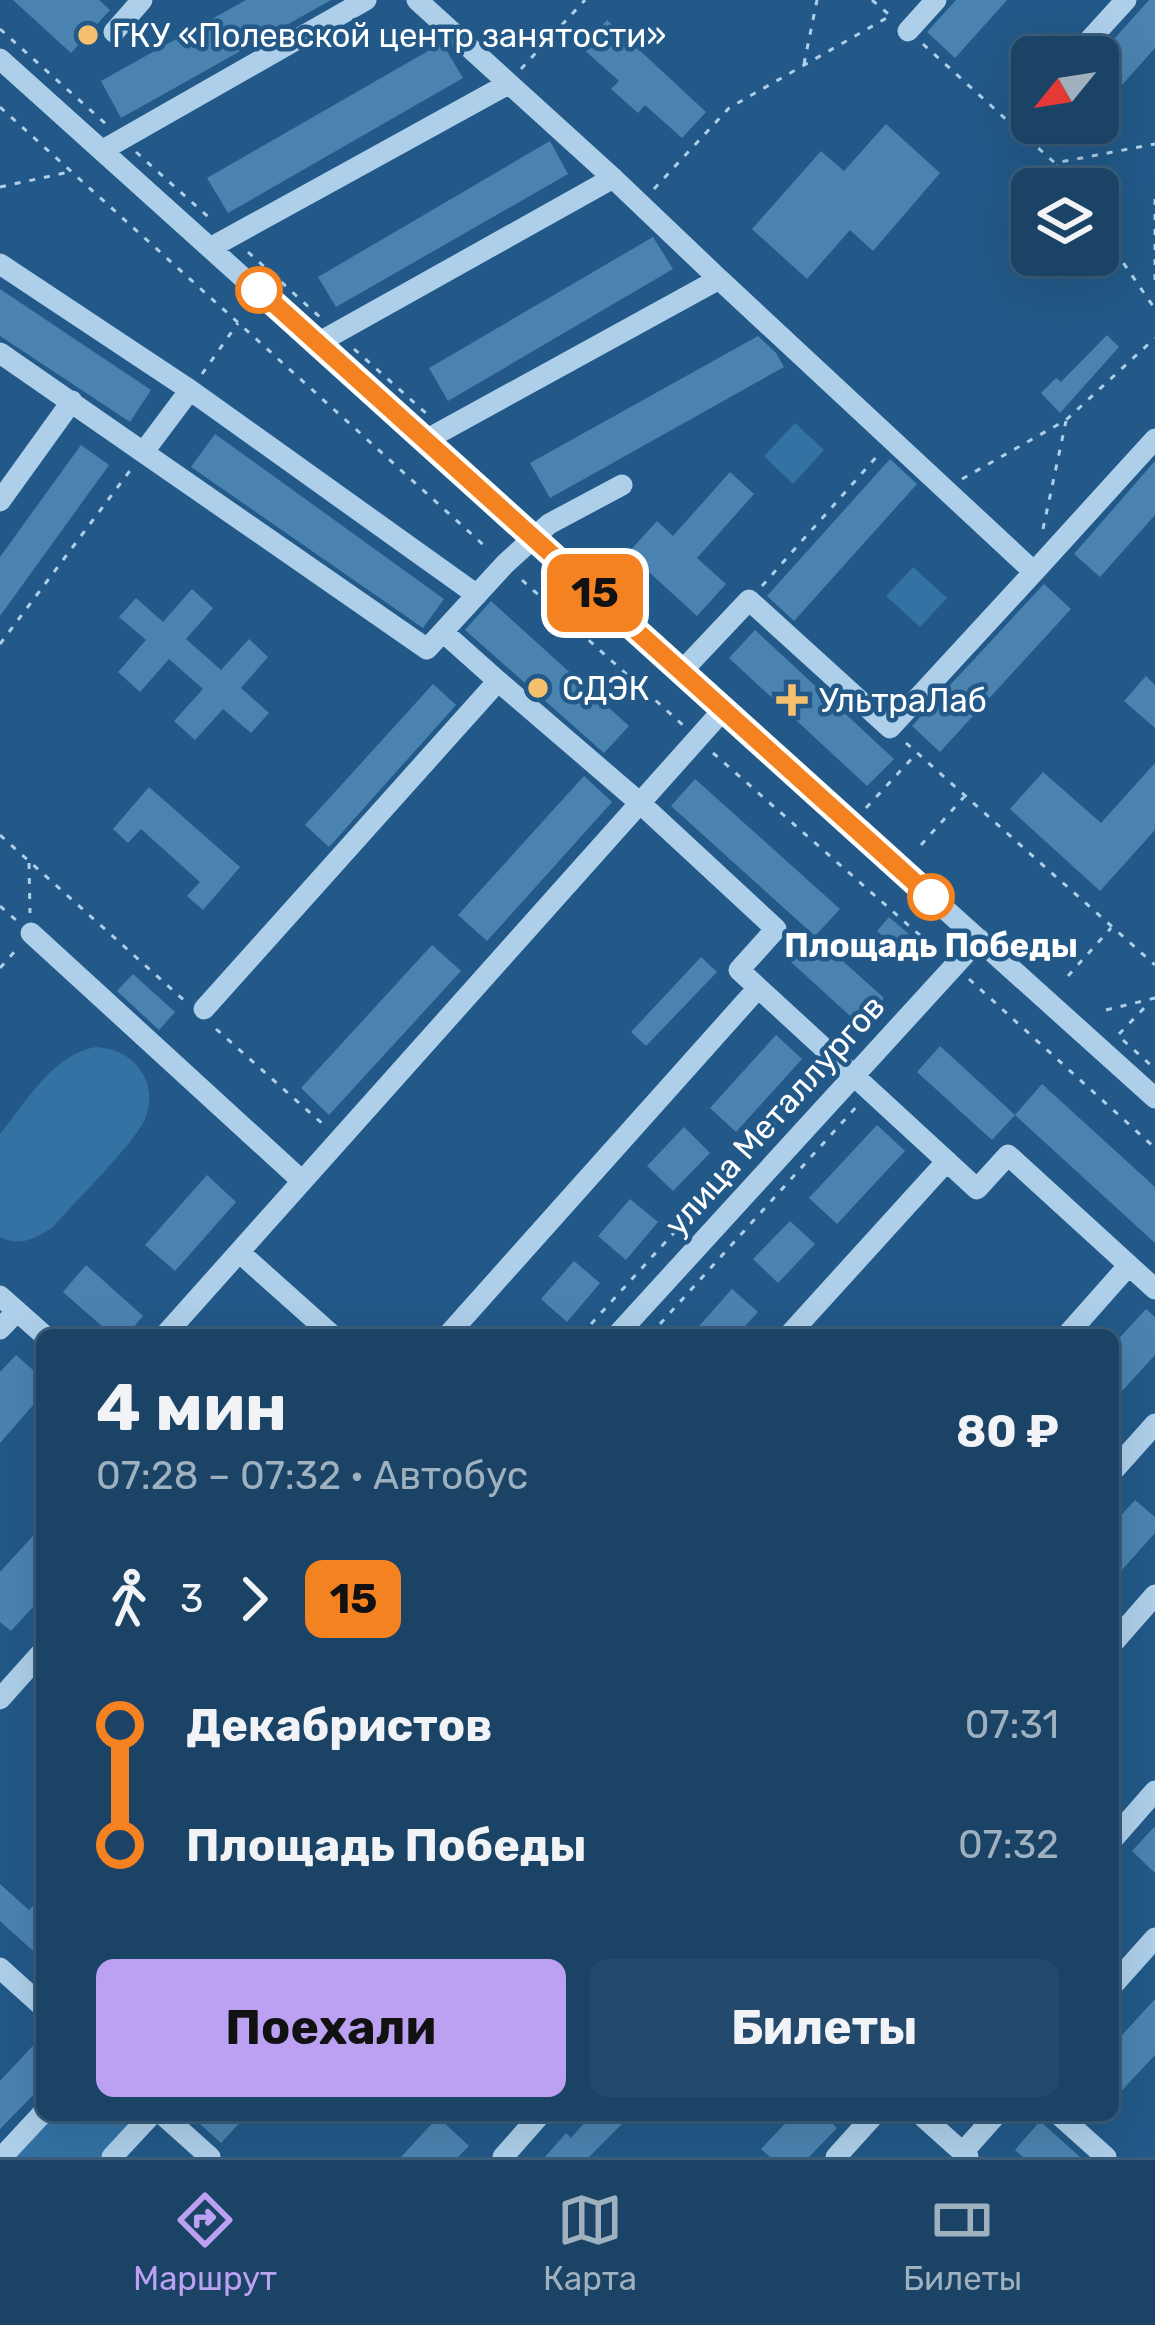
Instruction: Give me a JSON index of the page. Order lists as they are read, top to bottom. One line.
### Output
{"streets":{"street":["улица Металлургов"]},"places":{"other":["ГКУ «Полевской центр занятости»","СДЭК","Площадь Победы"],"health":["УльтраЛаб"]},"lines":["bus line 15"],"north":"bottom left","page":{"on_map":"15","heading":["4 мин","07:28 – 07:32 · Автобус","80 ₽"],"legs":["3","15"],"list":[{"name":"Декабристов","value":"07:31"},{"name":"Площадь Победы","value":"07:32"}],"buttons":["Поехали","Билеты"],"tabs":["Маршрут","Карта","Билеты"]}}
